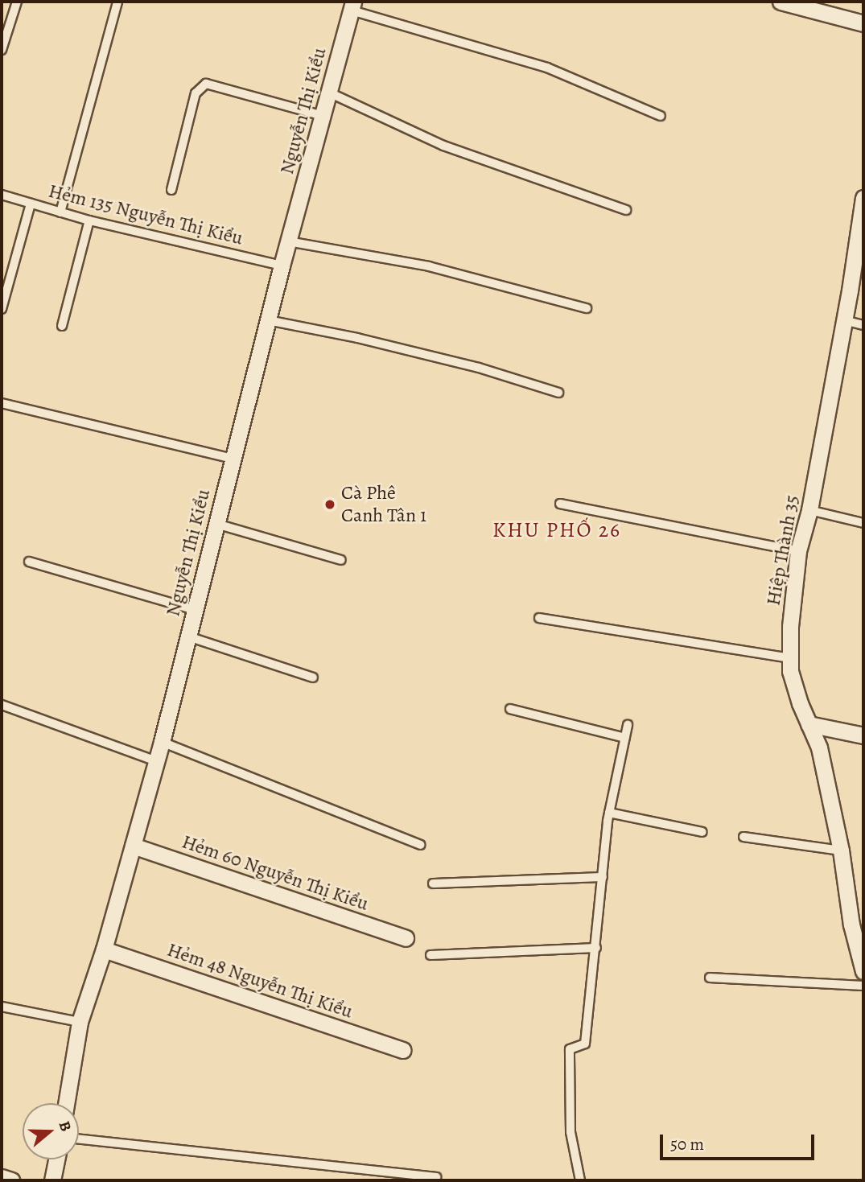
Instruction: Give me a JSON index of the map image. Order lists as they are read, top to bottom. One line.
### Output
{"streets":{"street":["Nguyễn Thị Kiểu","Hiệp Thành 35","Hẻm 60 Nguyễn Thị Kiểu","Hẻm 48 Nguyễn Thị Kiểu"],"lane":["Hẻm 135 Nguyễn Thị Kiểu"]},"crossings":[["Nguyễn Thị Kiểu","Hẻm 135 Nguyễn Thị Kiểu"],["Nguyễn Thị Kiểu","Hẻm 60 Nguyễn Thị Kiểu"],["Nguyễn Thị Kiểu","Hẻm 48 Nguyễn Thị Kiểu"]],"districts":["KHU PHỐ 26"],"places":["Cà Phê Canh Tân 1"],"scale_bar":"50 m","north":"right"}
